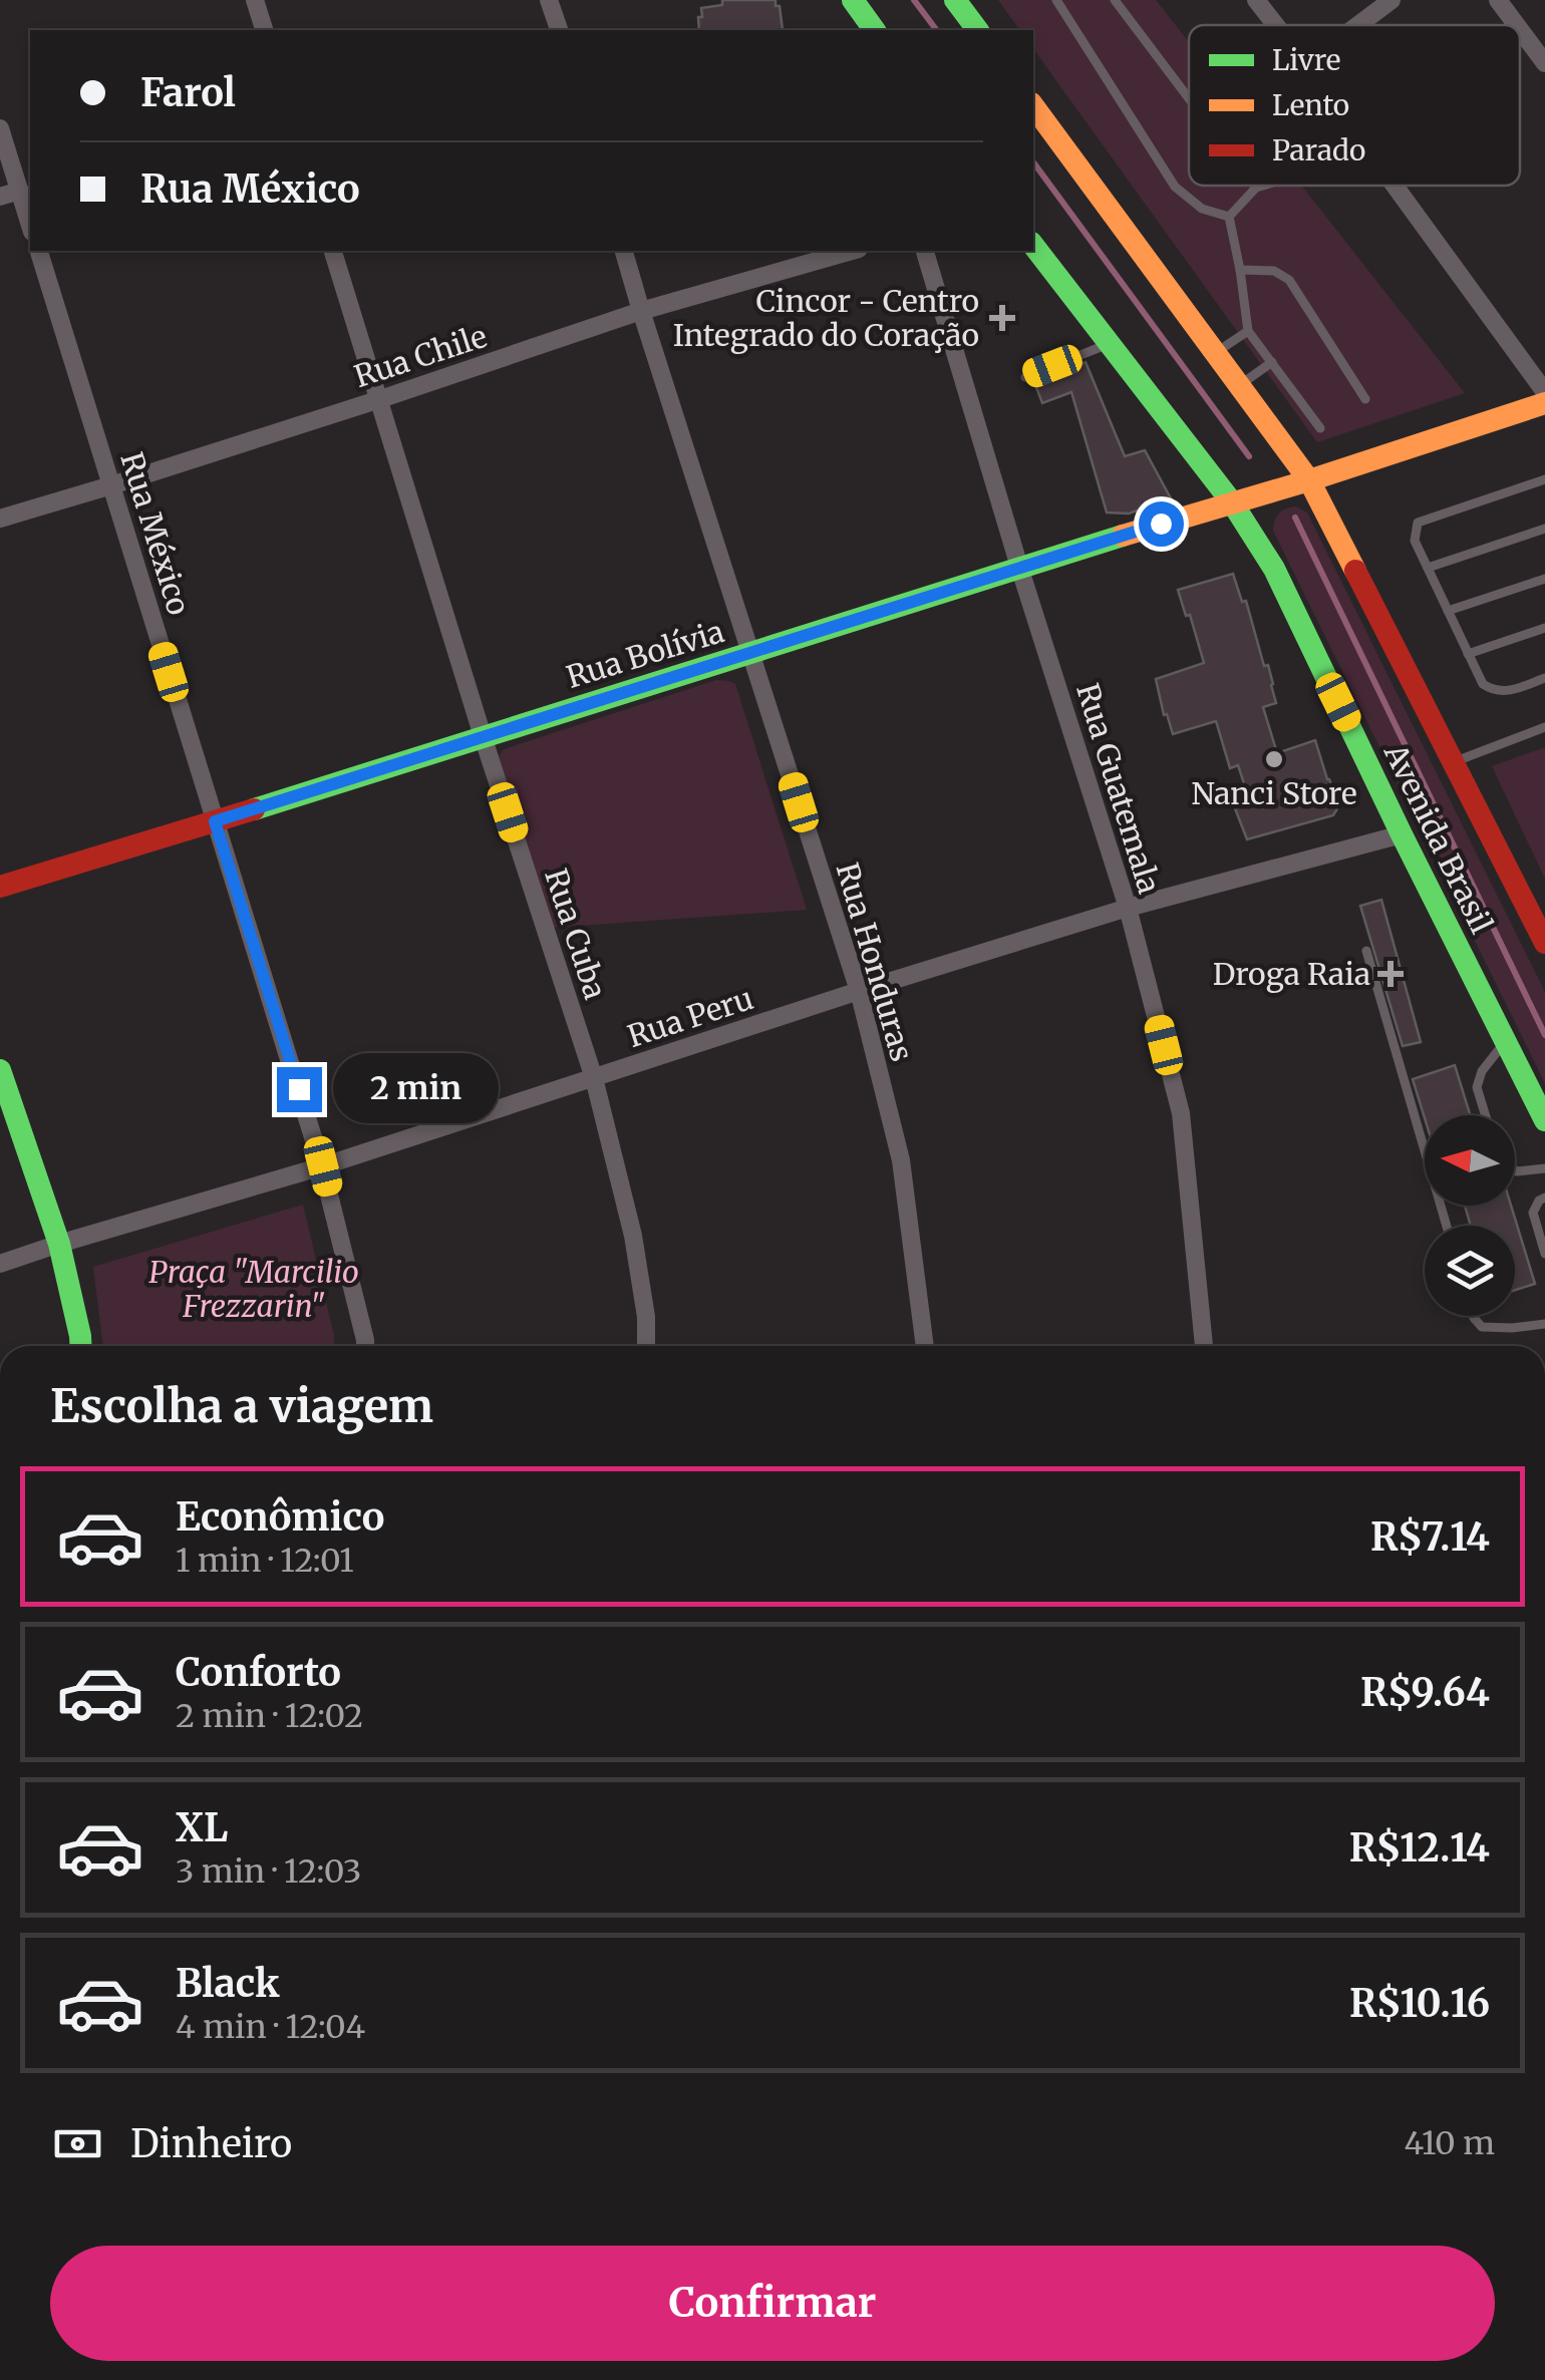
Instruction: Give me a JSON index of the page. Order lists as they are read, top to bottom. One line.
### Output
{"streets":{"main road":["Rua Bolívia","Avenida Brasil"],"street":["Rua Chile","Rua México","Rua Guatemala","Rua Cuba","Rua Honduras","Rua Peru"]},"crossings":[["Rua Chile","Rua México"],["Rua Chile","Rua Cuba"],["Rua Chile","Rua Honduras"],["Rua México","Rua Bolívia"],["Rua México","Rua Peru"],["Rua Bolívia","Rua Guatemala"],["Rua Bolívia","Avenida Brasil"],["Rua Bolívia","Rua Cuba"],["Rua Bolívia","Rua Honduras"],["Rua Guatemala","Rua Peru"],["Avenida Brasil","Rua Peru"],["Rua Cuba","Rua Peru"],["Rua Honduras","Rua Peru"]],"parks":["Praça \"Marcilio Frezzarin\""],"places":{"health":["Cincor - Centro Integrado do Coração","Droga Raia"],"other":["Nanci Store"]},"legend":["Livre","Lento","Parado"],"north":"left","page":{"banner":["Farol","Rua México"],"bubble":"2 min","heading":"Escolha a viagem","list":[{"name":"Econômico","note":"1 min · 12:01","value":"R$7.14"},{"name":"Conforto","note":"2 min · 12:02","value":"R$9.64"},{"name":"XL","note":"3 min · 12:03","value":"R$12.14"},{"name":"Black","note":"4 min · 12:04","value":"R$10.16"}],"pay":["Dinheiro","410 m"],"buttons":"Confirmar"}}
